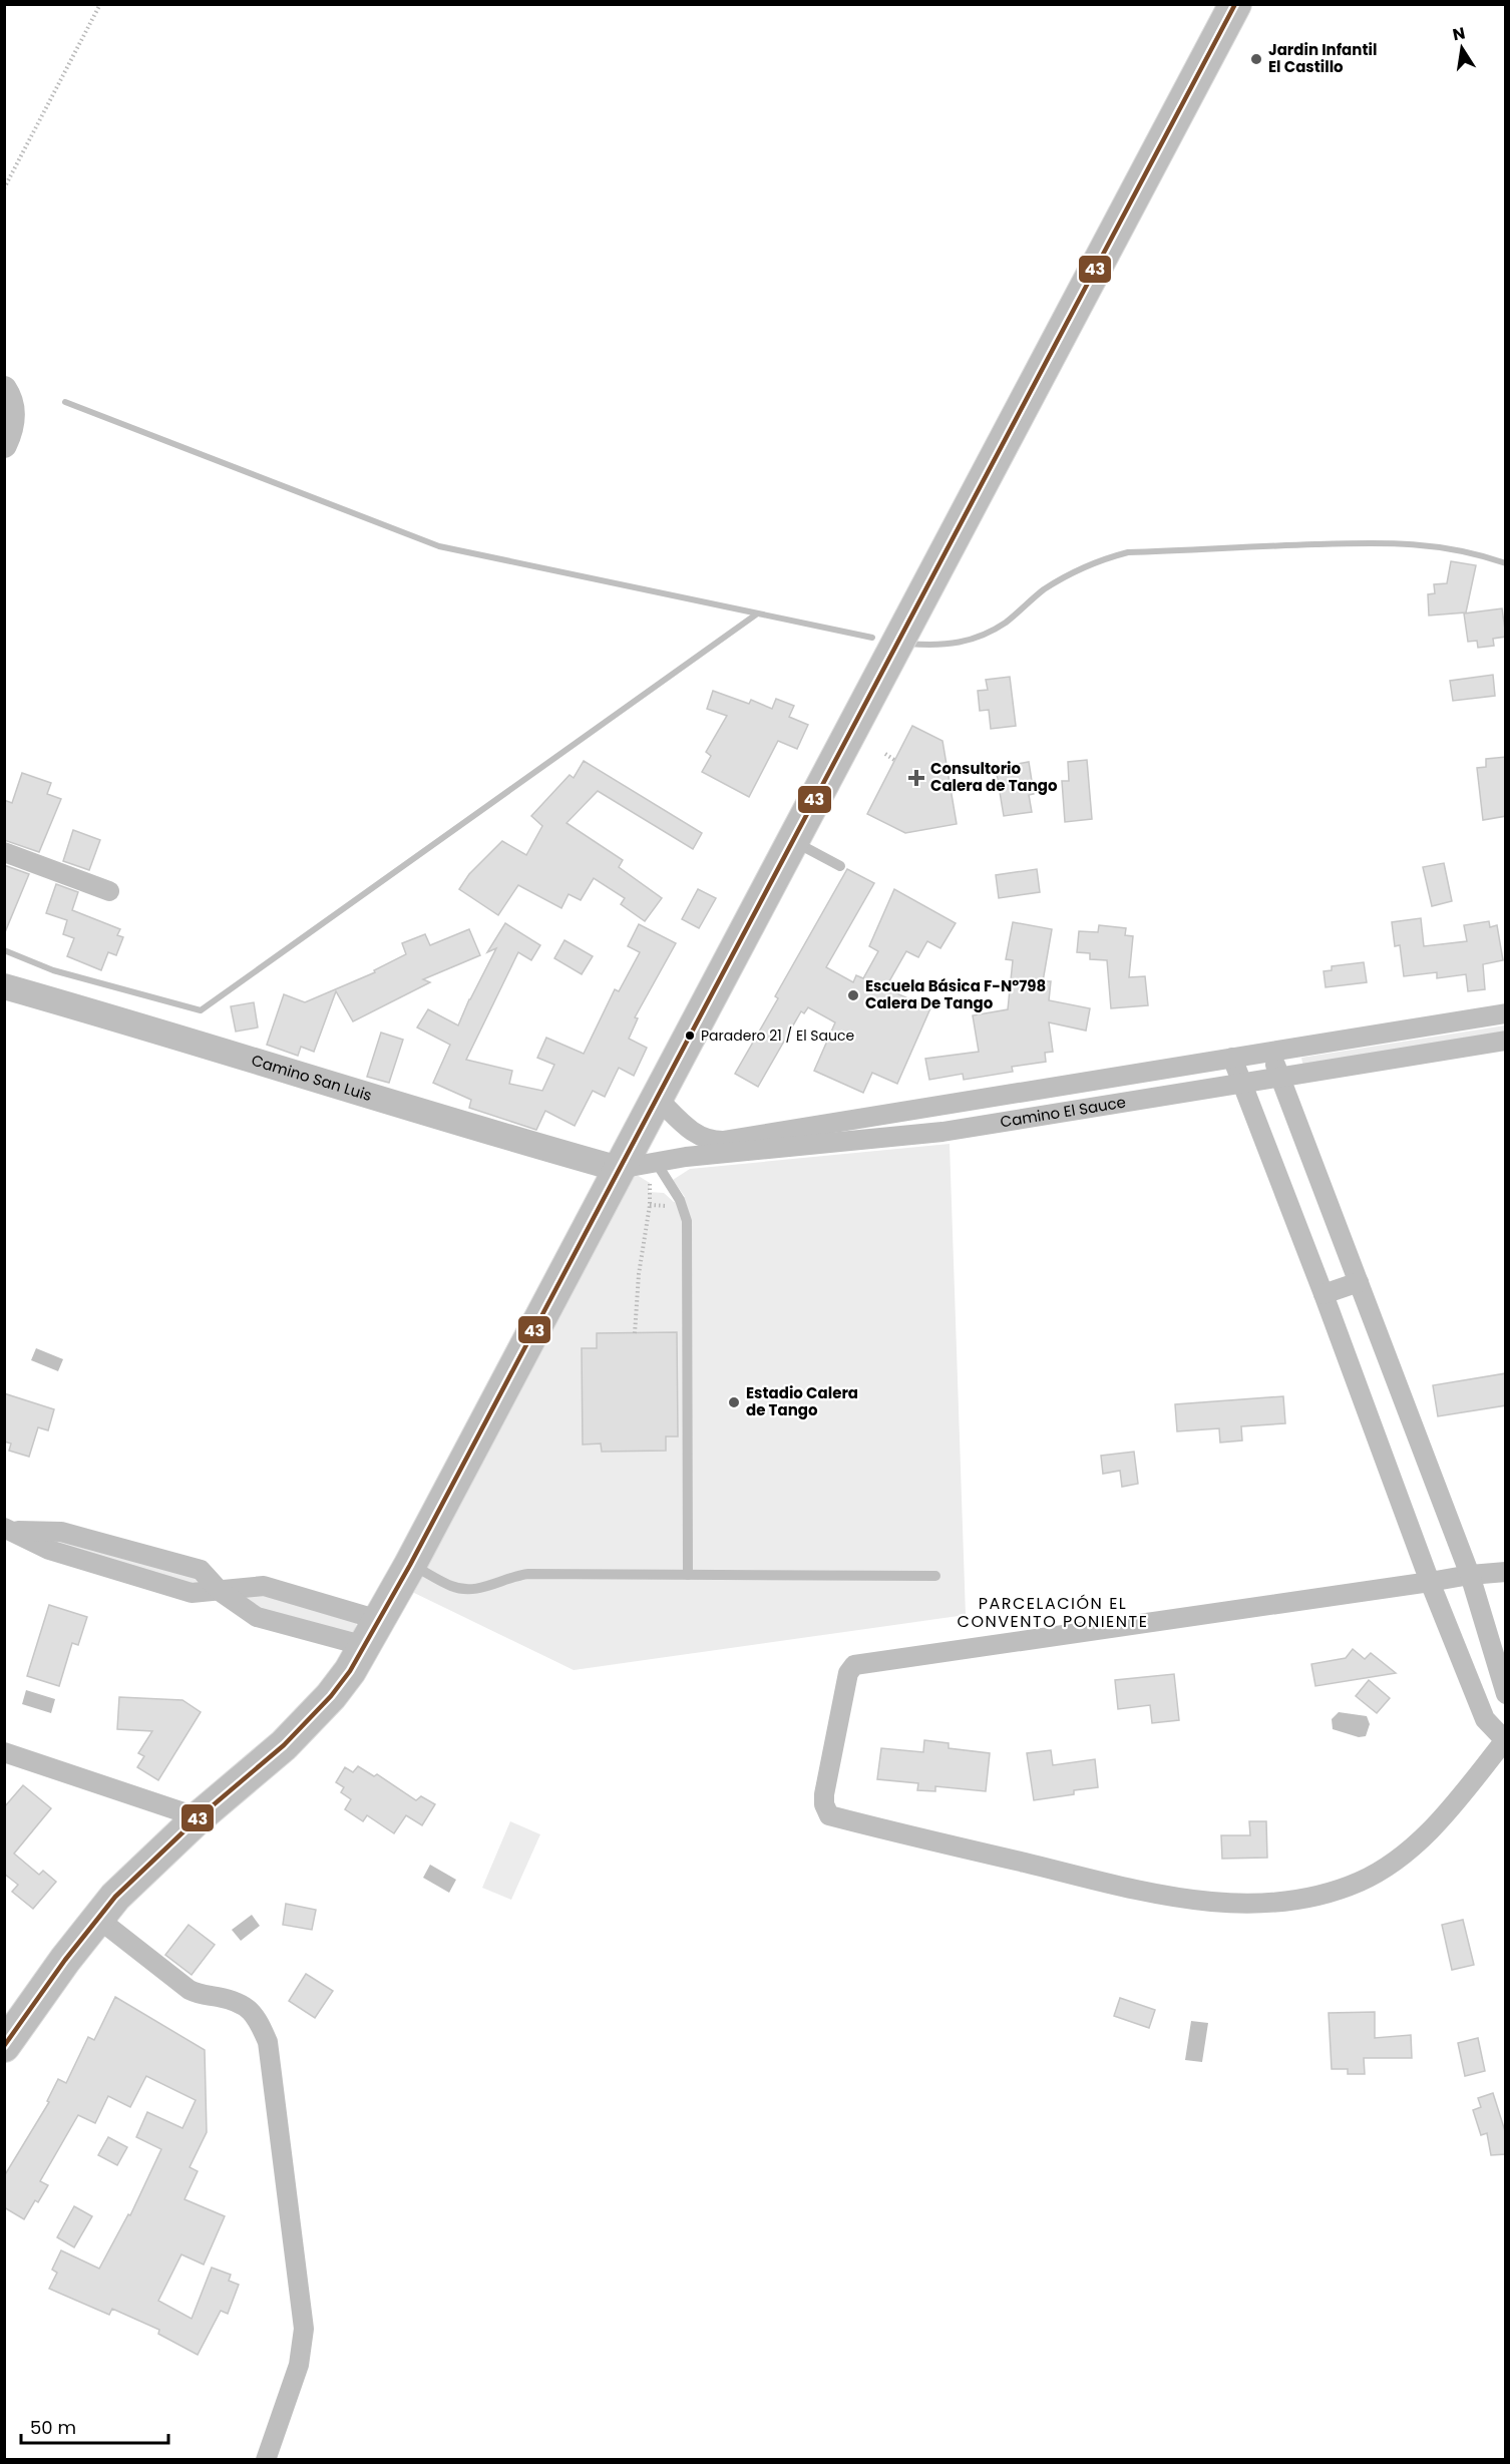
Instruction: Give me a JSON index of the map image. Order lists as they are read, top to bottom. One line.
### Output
{"streets":{"street":["Camino San Luis","Camino El Sauce"]},"crossings":[["Camino San Luis","Camino El Sauce"]],"districts":["PARCELACIÓN EL CONVENTO PONIENTE"],"places":{"other":["Jardin Infantil El Castillo","Escuela Básica F-N°798 Calera De Tango","Paradero 21 / El Sauce","Estadio Calera de Tango"],"health":["Consultorio Calera de Tango"]},"lines":["transit line 43"],"scale_bar":"50 m","north":"top"}
